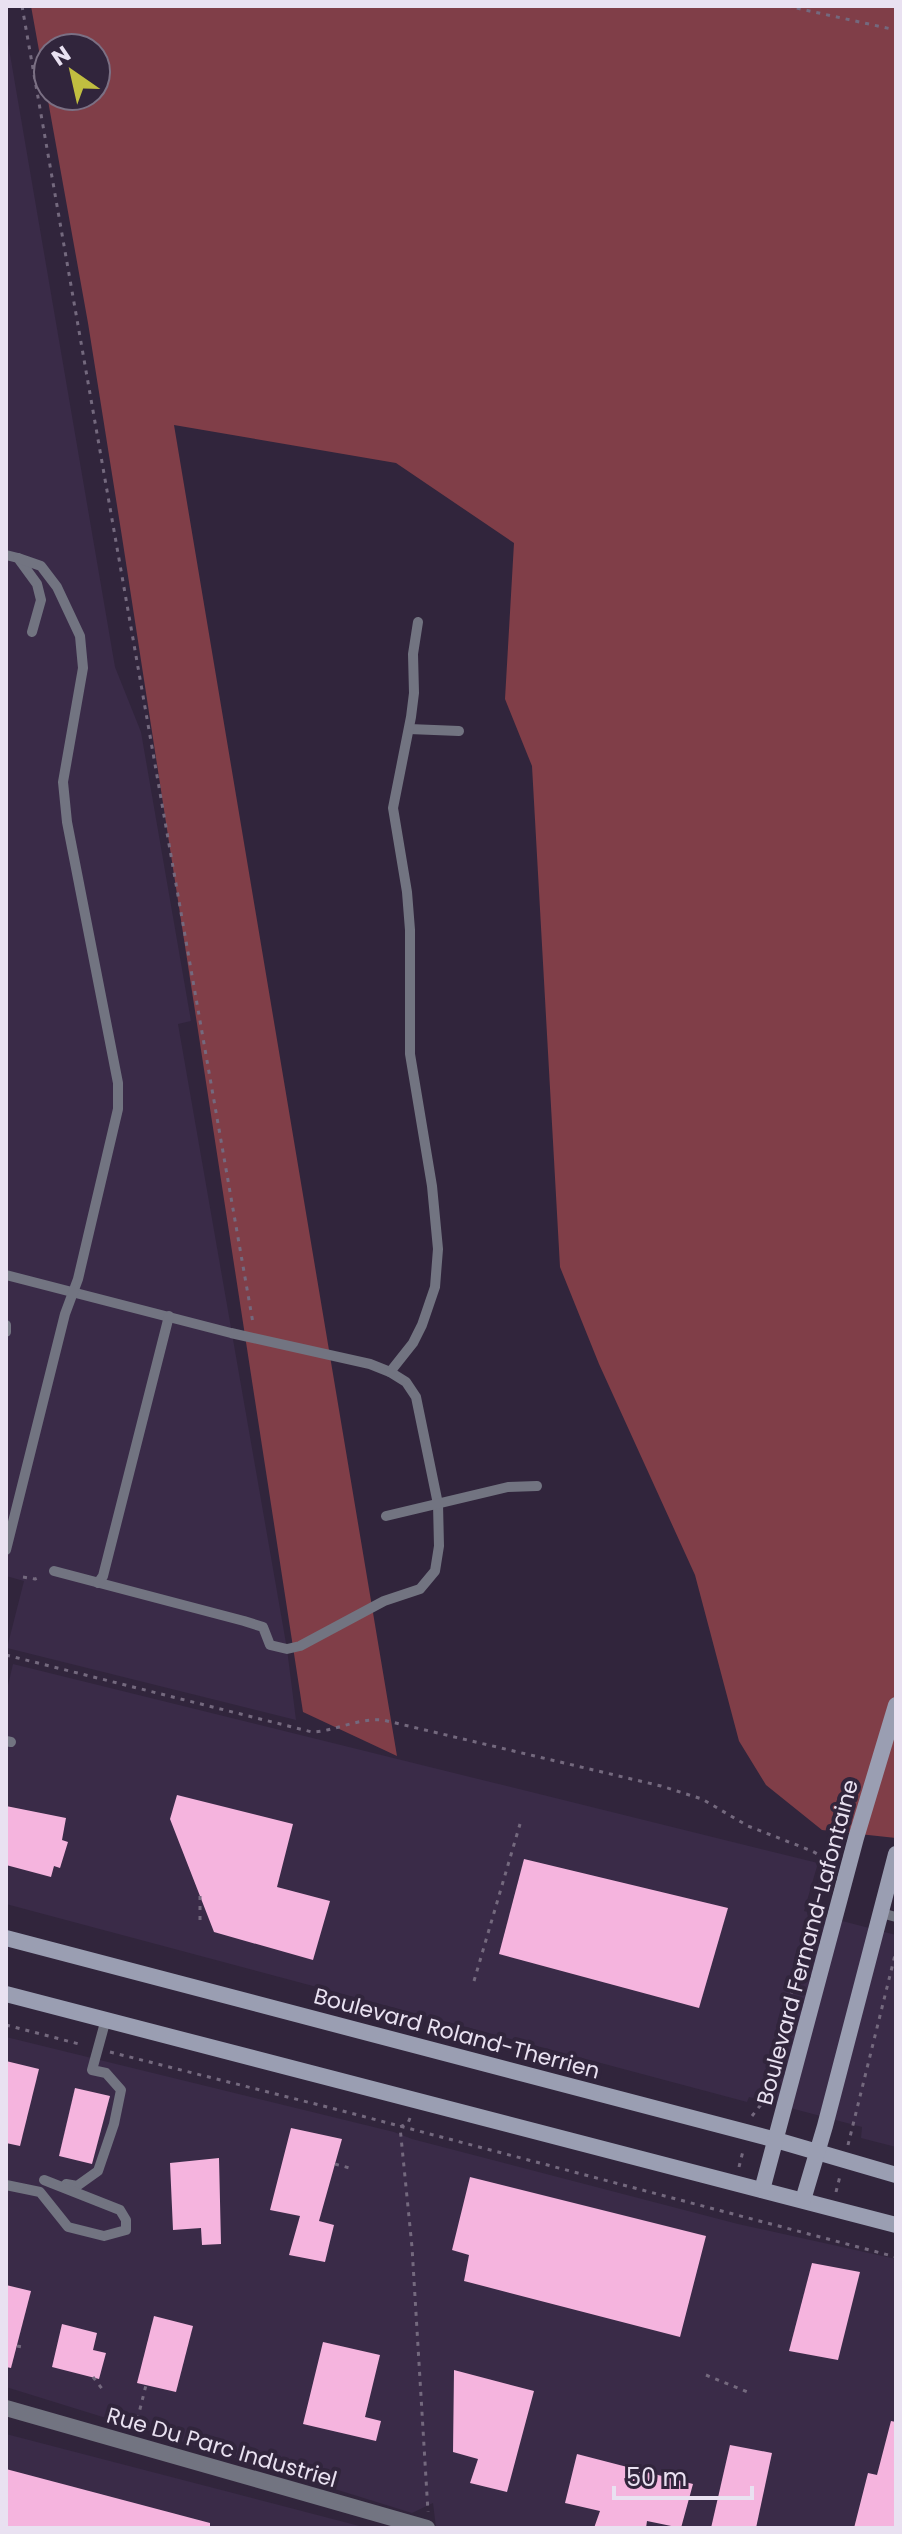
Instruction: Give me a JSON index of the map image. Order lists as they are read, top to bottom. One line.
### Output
{"streets":{"main road":["Boulevard Fernand-Lafontaine","Boulevard Roland-Therrien"],"street":["Rue Du Parc Industriel"]},"crossings":[["Boulevard Fernand-Lafontaine","Boulevard Roland-Therrien"]],"scale_bar":"50 m","north":"top left"}
